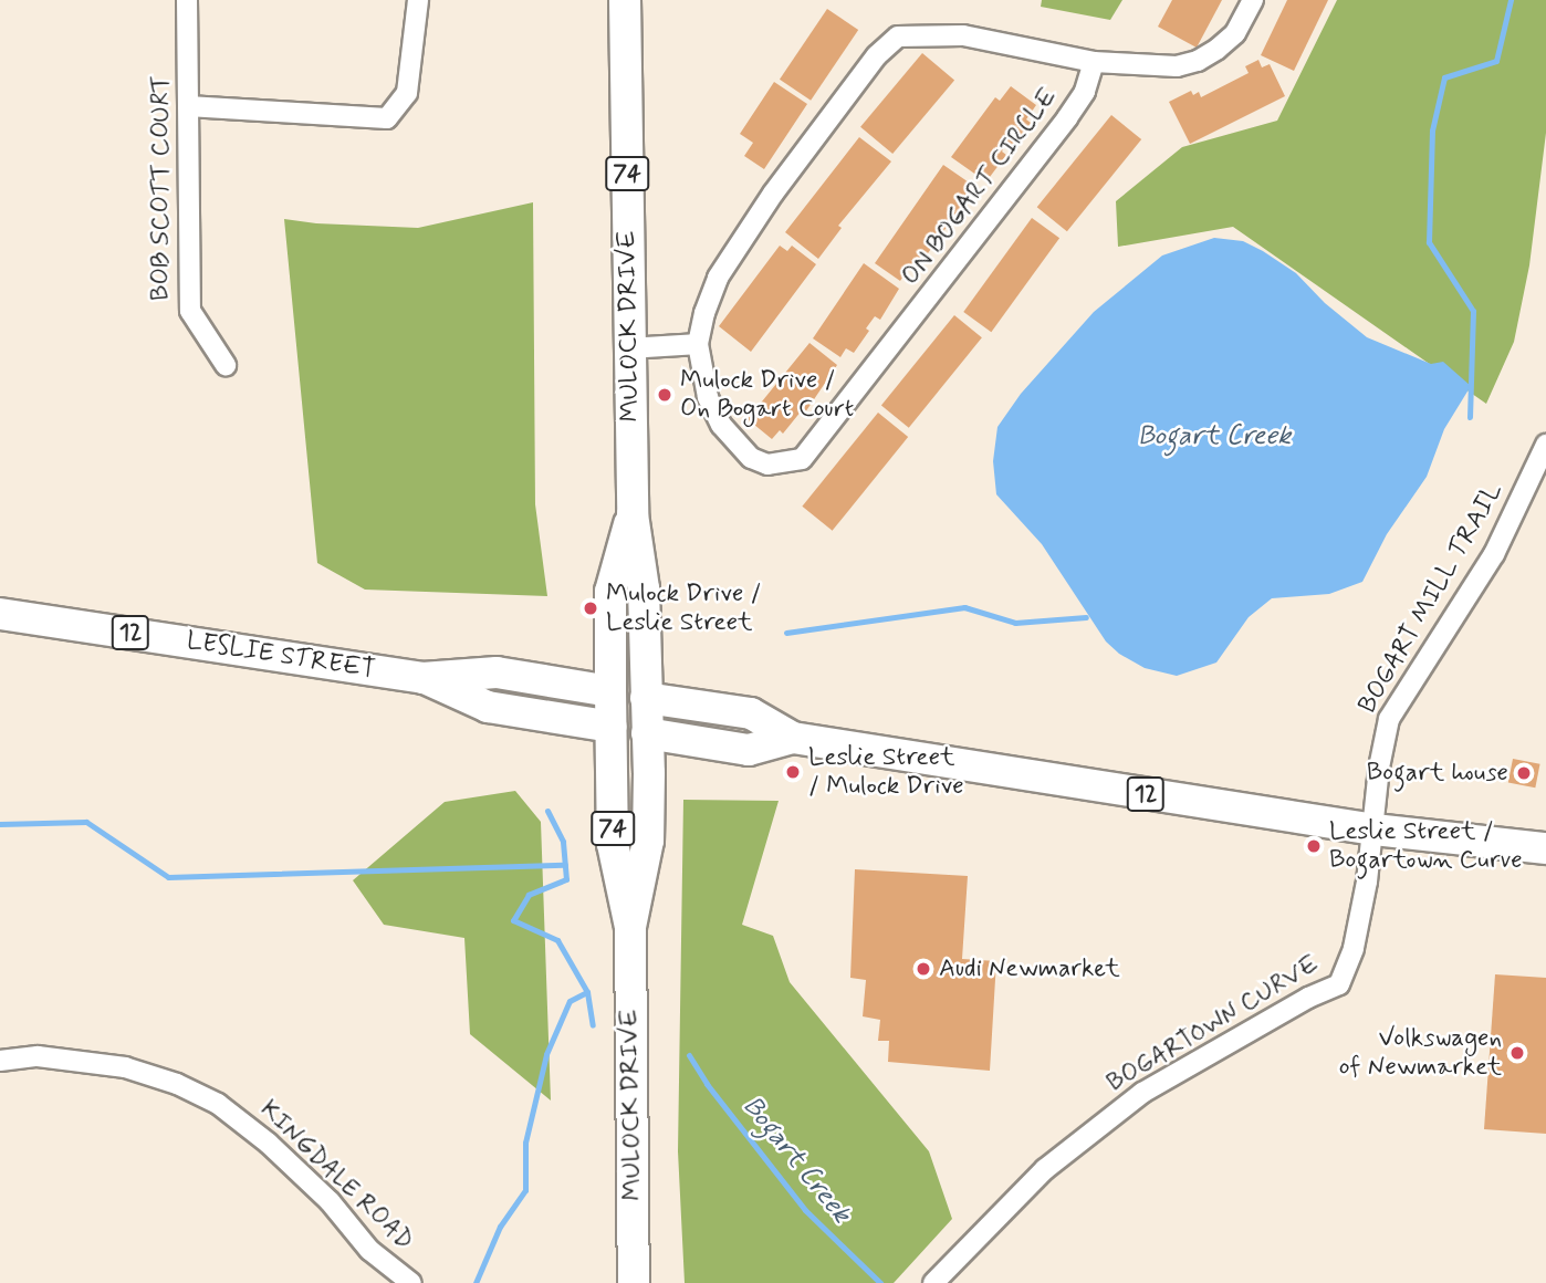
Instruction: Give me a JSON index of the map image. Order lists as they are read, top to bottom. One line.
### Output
{"streets":{"main road":["74","MULOCK DRIVE","12","LESLIE STREET"],"street":["ON BOGART CIRCLE","BOB SCOTT COURT","BOGART MILL TRAIL","BOGARTOWN CURVE","KINGDALE ROAD"]},"crossings":[["MULOCK DRIVE","12"],["MULOCK DRIVE","LESLIE STREET"],["BOGART MILL TRAIL","12"],["BOGART MILL TRAIL","BOGARTOWN CURVE"],["12","BOGARTOWN CURVE"]],"water":["Bogart Creek"],"places":["Mulock Drive / On Bogart Court","Mulock Drive / Leslie Street","Leslie Street / Mulock Drive","Bogart house","Leslie Street / Bogartown Curve","Audi Newmarket","Volkswagen of Newmarket"]}
